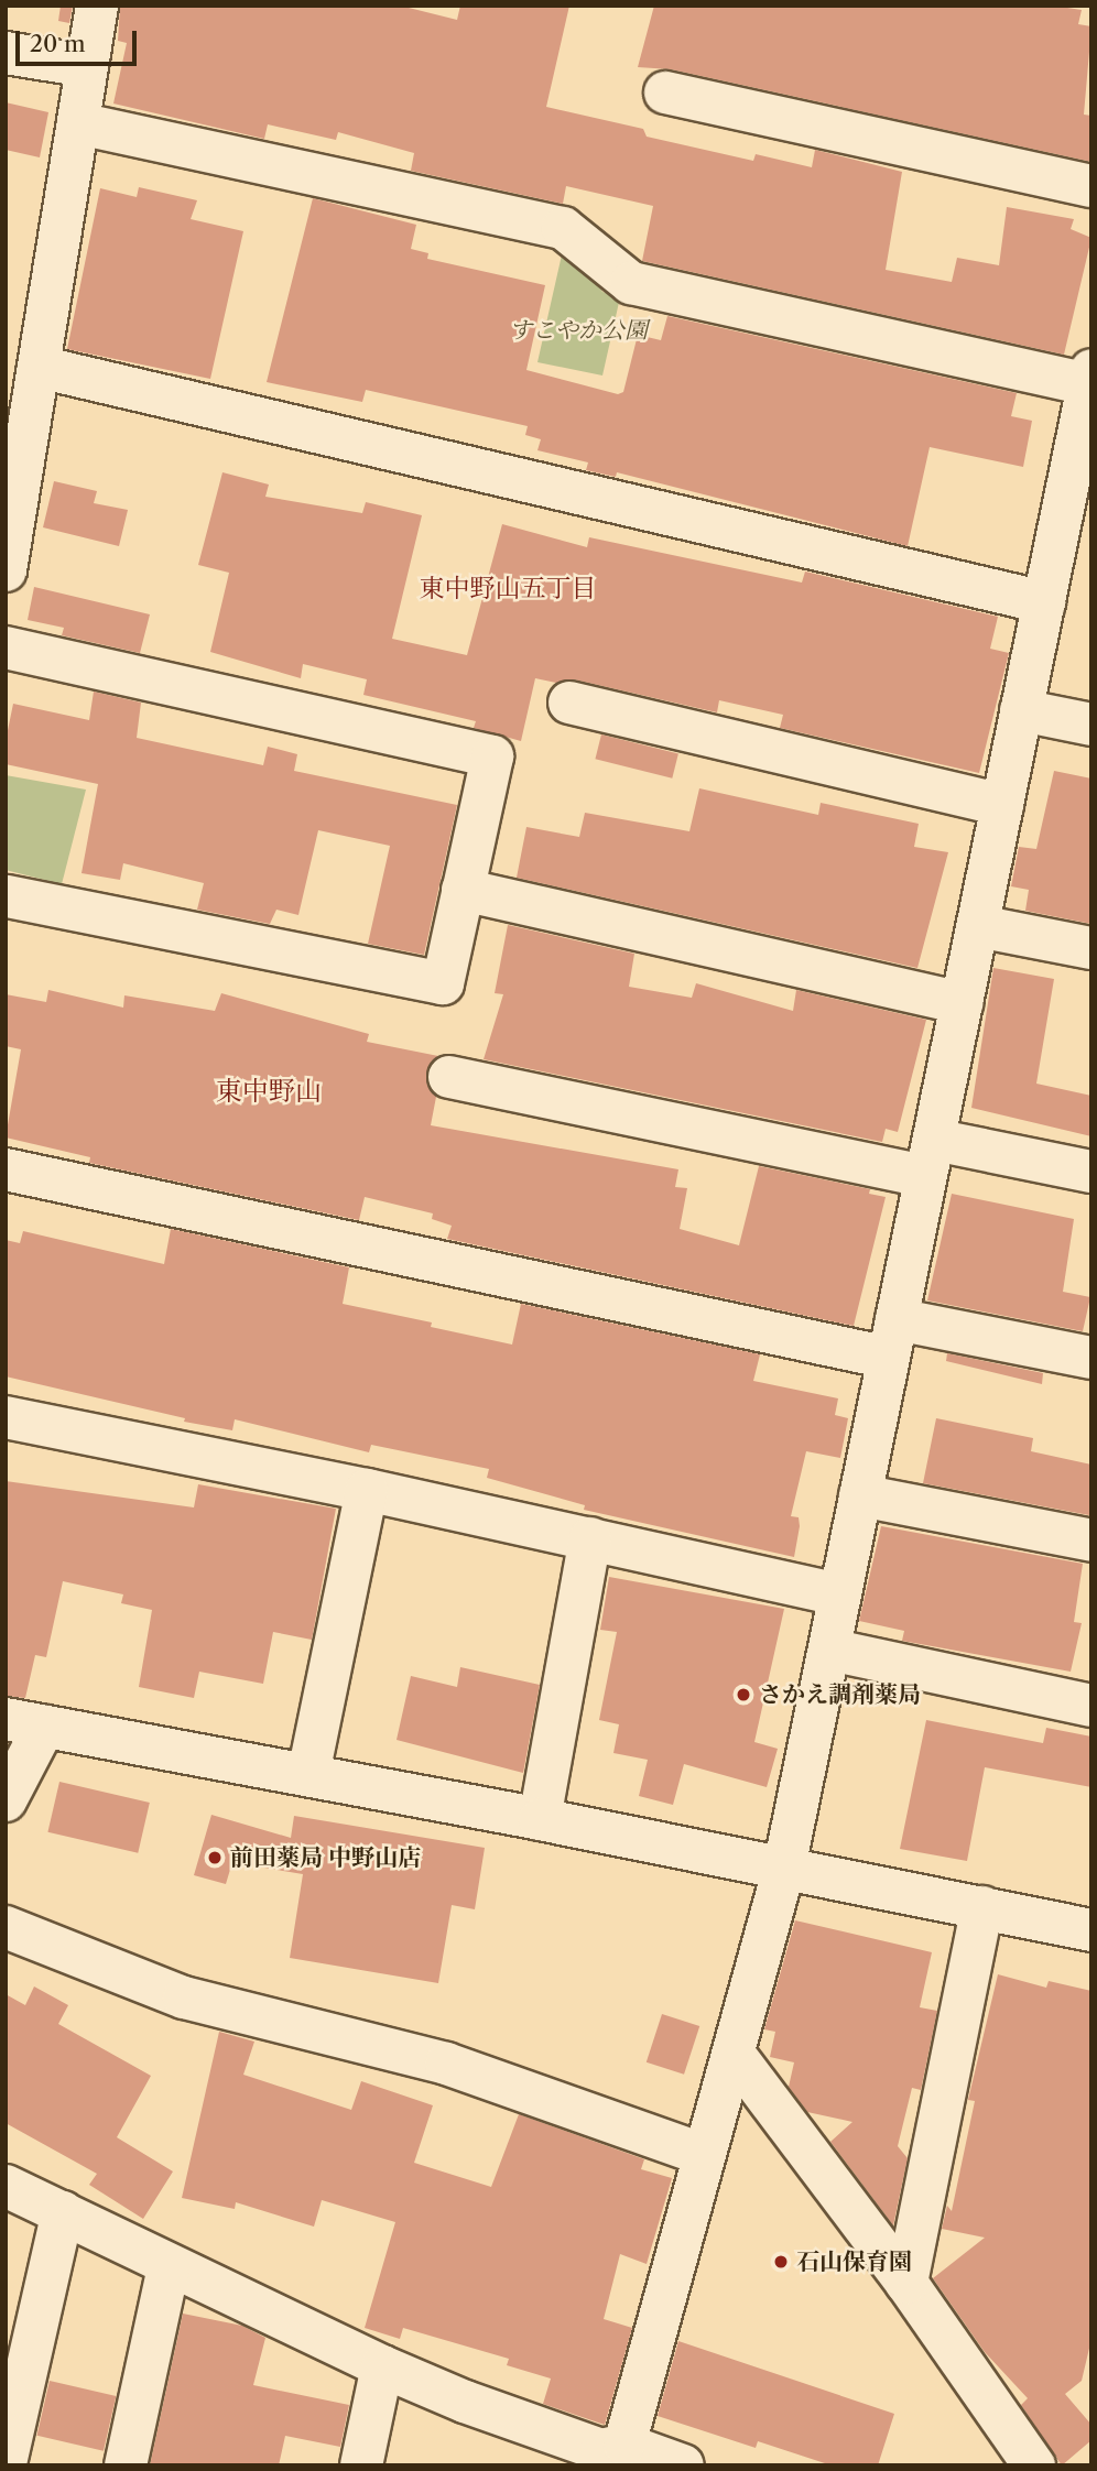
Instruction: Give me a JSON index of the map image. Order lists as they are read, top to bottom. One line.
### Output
{"districts":["東中野山五丁目","東中野山"],"parks":["すこやか公園"],"places":["さかえ調剤薬局","前田薬局 中野山店","石山保育園"],"scale_bar":"20 m"}
